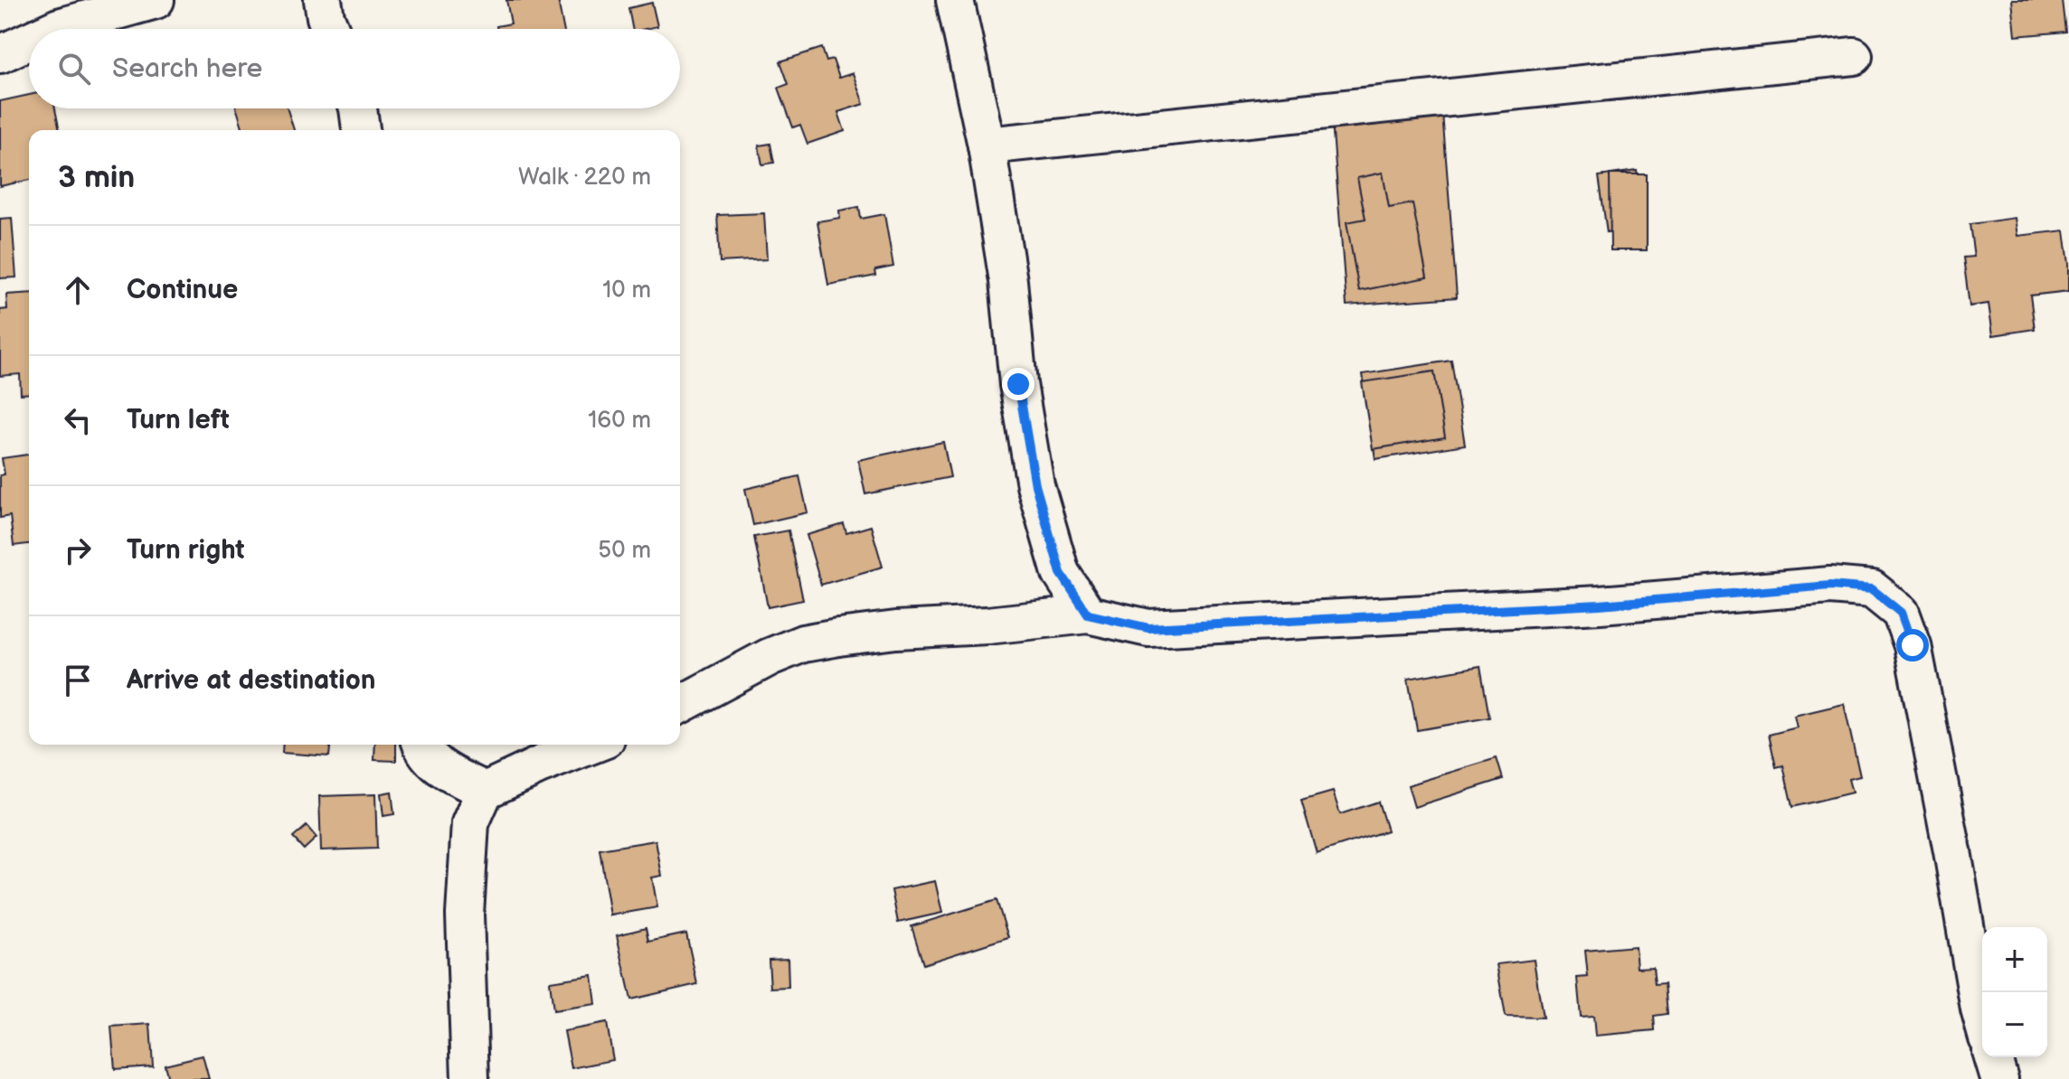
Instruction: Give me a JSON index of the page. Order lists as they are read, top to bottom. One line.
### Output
{"page":{"search":"Search here","heading":["3 min","Walk · 220 m"],"list":[["Continue","10 m"],["Turn left","160 m"],["Turn right","50 m"],"Arrive at destination"],"map_buttons":["+","−"]}}
